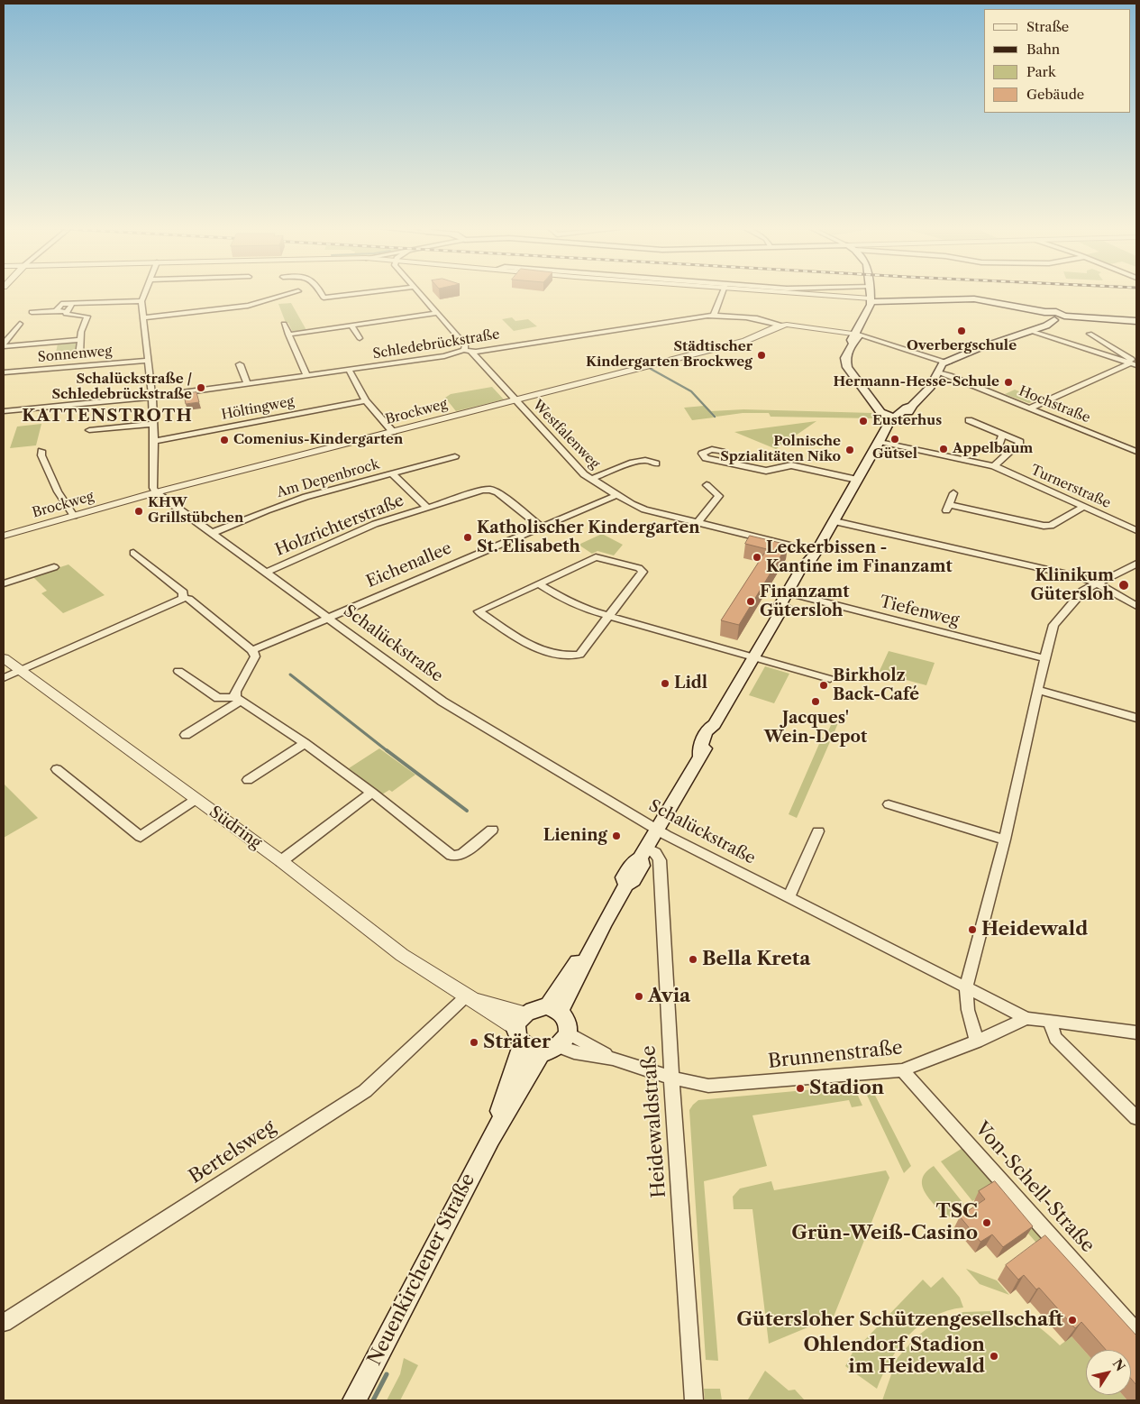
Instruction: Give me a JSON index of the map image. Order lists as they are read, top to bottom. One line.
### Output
{"streets":{"main road":["Neuenkirchener Straße"],"street":["Schledebrückstraße","Sonnenweg","Hochstraße","Höltingweg","Brockweg","Westfalenweg","Am Depenbrock","Turnerstraße","Holzrichterstraße","Eichenallee","Tiefenweg","Schalückstraße","Südring","Brunnenstraße","Heidewaldstraße","Bertelsweg","Von-Schell-Straße"]},"crossings":[["Schledebrückstraße","Brockweg"],["Schledebrückstraße","Westfalenweg"],["Brockweg","Westfalenweg"],["Brockweg","Schalückstraße"],["Westfalenweg","Eichenallee"],["Am Depenbrock","Holzrichterstraße"],["Am Depenbrock","Schalückstraße"],["Holzrichterstraße","Eichenallee"],["Holzrichterstraße","Schalückstraße"],["Eichenallee","Schalückstraße"],["Schalückstraße","Brunnenstraße"],["Südring","Brunnenstraße"],["Südring","Bertelsweg"],["Südring","Neuenkirchener Straße"],["Brunnenstraße","Heidewaldstraße"],["Brunnenstraße","Von-Schell-Straße"],["Brunnenstraße","Neuenkirchener Straße"]],"districts":["KATTENSTROTH"],"places":["Overbergschule","Städtischer Kindergarten Brockweg","Hermann-Hesse-Schule","Schalückstraße / Schledebrückstraße","Eusterhus","Gütsel","Comenius-Kindergarten","Appelbaum","Polnische Spzialitäten Niko","KHW Grillstübchen","Katholischer Kindergarten St. Elisabeth","Leckerbissen - Kantine im Finanzamt","Klinikum Gütersloh","Finanzamt Gütersloh","Lidl","Birkholz Back-Café","Jacques' Wein-Depot","Liening","Heidewald","Bella Kreta","Avia","Sträter","Stadion","TSC Grün-Weiß-Casino","Gütersloher Schützengesellschaft","Ohlendorf Stadion im Heidewald"],"legend":["Straße","Bahn","Park","Gebäude"],"north":"top right"}
